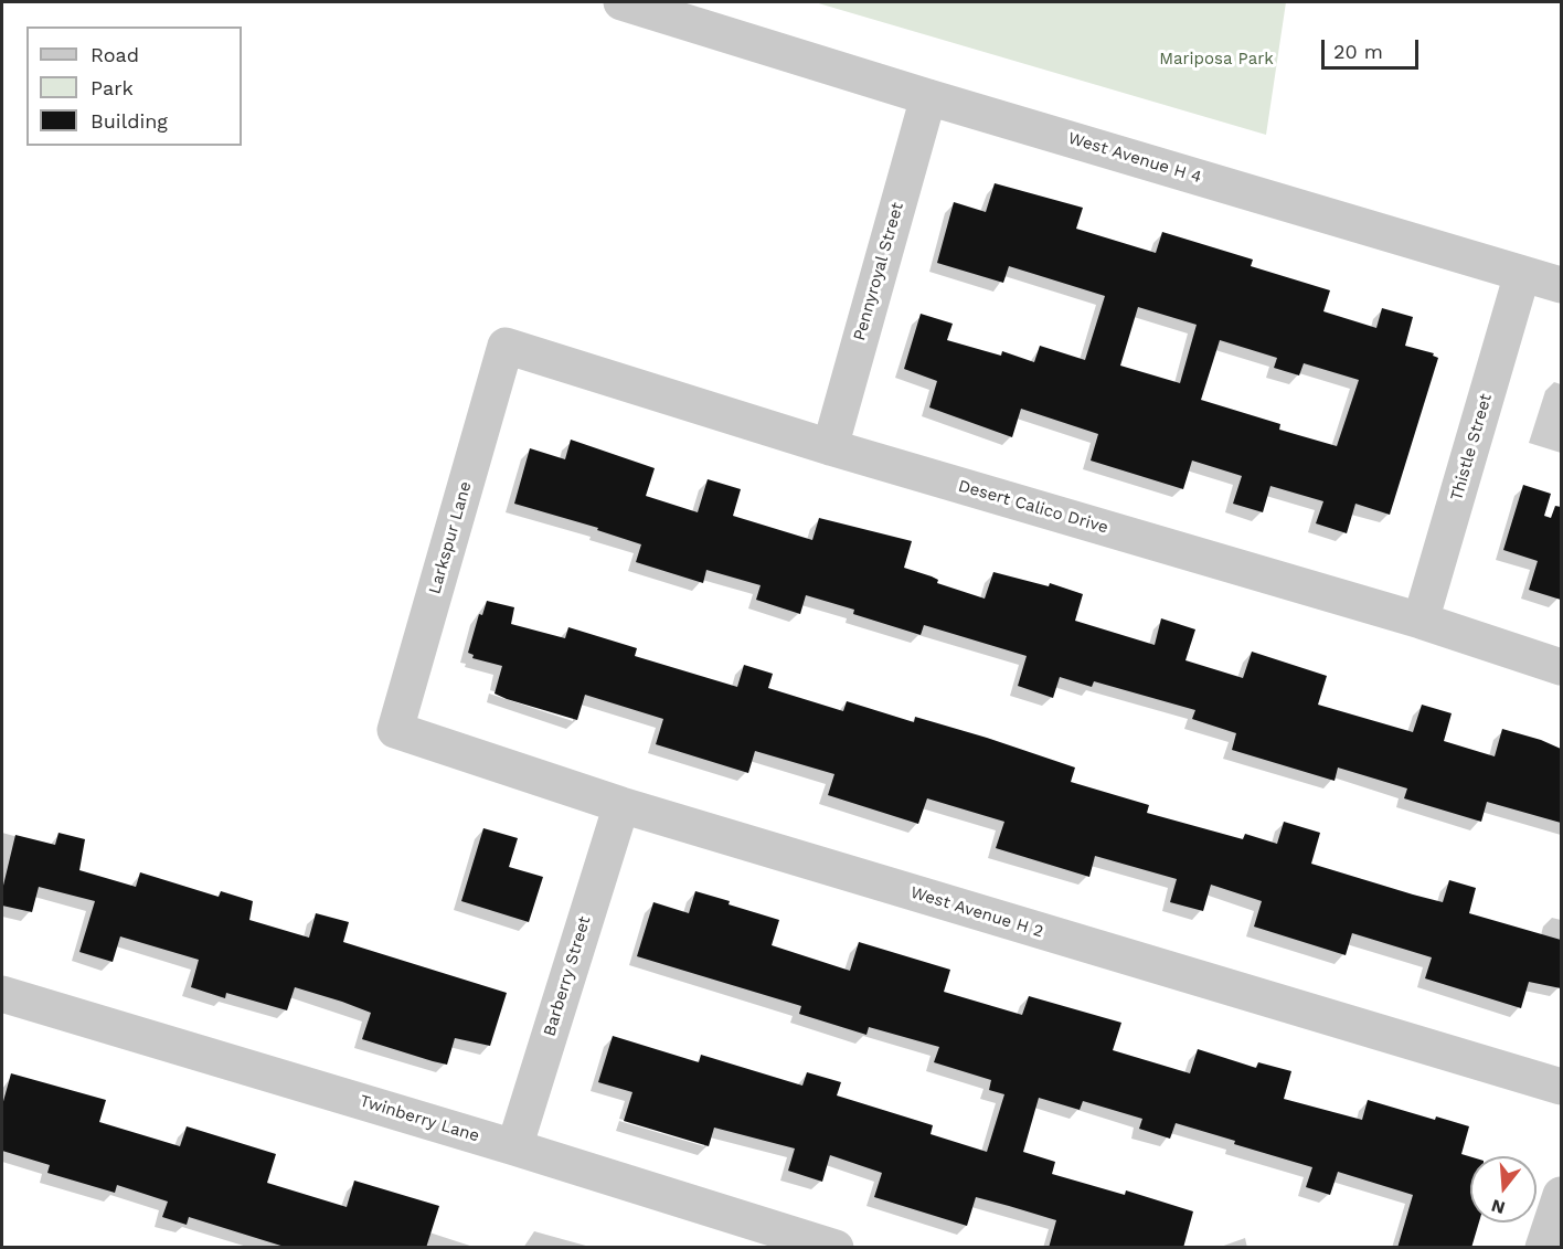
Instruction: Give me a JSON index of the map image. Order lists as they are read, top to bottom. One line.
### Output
{"streets":{"street":["West Avenue H 4","Pennyroyal Street","Thistle Street","Desert Calico Drive","Larkspur Lane","West Avenue H 2","Barberry Street","Twinberry Lane"]},"crossings":[["West Avenue H 4","Pennyroyal Street"],["West Avenue H 4","Thistle Street"],["Pennyroyal Street","Desert Calico Drive"],["Thistle Street","Desert Calico Drive"],["Desert Calico Drive","Larkspur Lane"],["Larkspur Lane","West Avenue H 2"],["West Avenue H 2","Barberry Street"],["Barberry Street","Twinberry Lane"]],"parks":["Mariposa Park"],"legend":["Road","Park","Building"],"scale_bar":"20 m","north":"bottom"}
